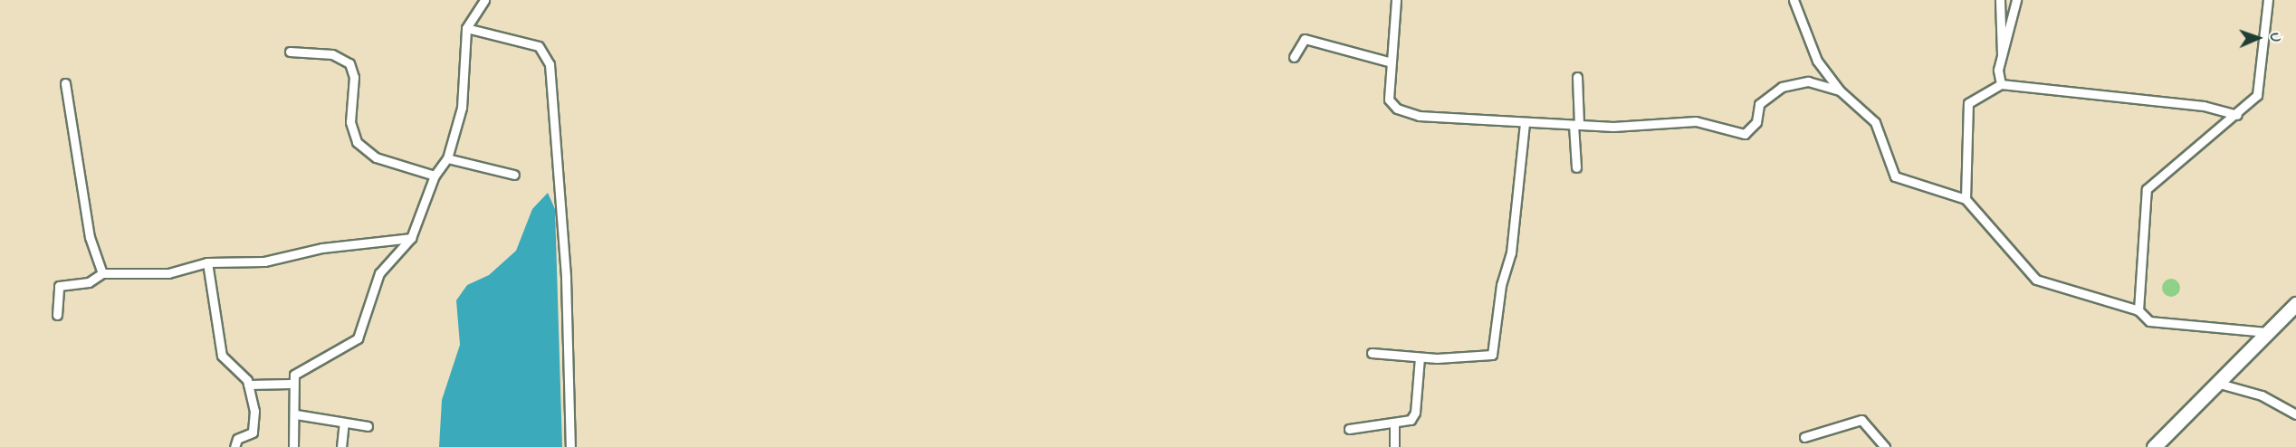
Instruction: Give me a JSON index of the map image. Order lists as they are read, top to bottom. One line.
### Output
{"north":"right"}
